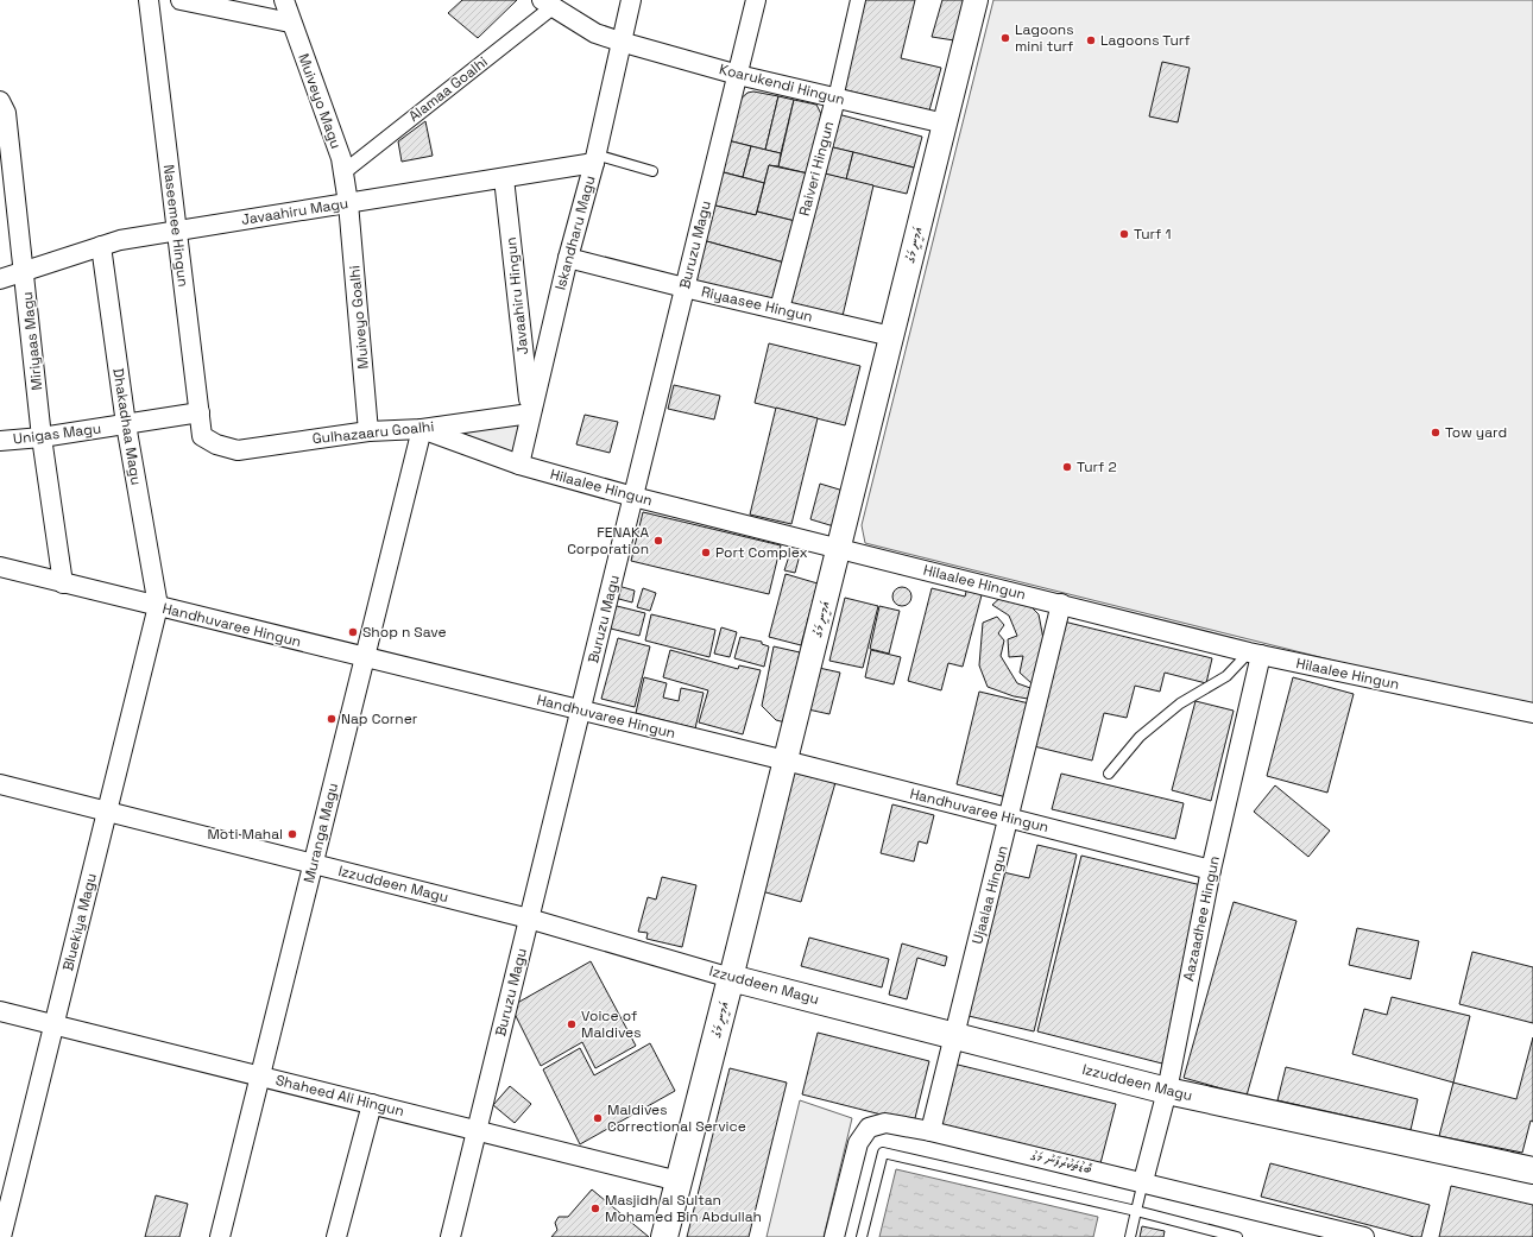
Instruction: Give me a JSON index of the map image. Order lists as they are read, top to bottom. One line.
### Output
{"streets":{"main road":["އަމީނީ މަގު","Izzuddeen Magu"],"street":["Koarukendi Hingun","Alamaa Goalhi","Muiveyo Magu","Raiveri Hingun","Javaahiru Magu","Naseemee Hingun","Iskandharu Magu","Buruzu Magu","Javaahiru Hingun","Riyaasee Hingun","Muiveyo Goalhi","Miriyaas Magu","Dhakadhaa Magu","Gulhazaaru Goalhi","Unigas Magu","Hilaalee Hingun","Handhuvaree Hingun","Muranga Magu","Ujaalaa Hingun","Aazaadhee Hingun","Bluekiya Magu","Shaheed Ali Hingun","ބޮޑުތަކުރުފާނު މަގު"]},"crossings":[["Koarukendi Hingun","Alamaa Goalhi"],["Koarukendi Hingun","Raiveri Hingun"],["Koarukendi Hingun","Iskandharu Magu"],["Koarukendi Hingun","Buruzu Magu"],["Koarukendi Hingun","އަމީނީ މަގު"],["Alamaa Goalhi","Muiveyo Magu"],["Muiveyo Magu","Javaahiru Magu"],["Muiveyo Magu","Muiveyo Goalhi"],["Raiveri Hingun","Riyaasee Hingun"],["Javaahiru Magu","Naseemee Hingun"],["Javaahiru Magu","Iskandharu Magu"],["Javaahiru Magu","Javaahiru Hingun"],["Javaahiru Magu","Muiveyo Goalhi"],["Javaahiru Magu","Miriyaas Magu"],["Javaahiru Magu","Dhakadhaa Magu"],["Naseemee Hingun","Gulhazaaru Goalhi"],["Naseemee Hingun","Unigas Magu"],["Iskandharu Magu","Javaahiru Hingun"],["Iskandharu Magu","Riyaasee Hingun"],["Iskandharu Magu","Gulhazaaru Goalhi"],["Iskandharu Magu","Hilaalee Hingun"],["Buruzu Magu","Riyaasee Hingun"],["Buruzu Magu","Hilaalee Hingun"],["Buruzu Magu","Handhuvaree Hingun"],["Buruzu Magu","Izzuddeen Magu"],["Buruzu Magu","Shaheed Ali Hingun"],["އަމީނީ މަގު","Riyaasee Hingun"],["އަމީނީ މަގު","Hilaalee Hingun"],["އަމީނީ މަގު","Handhuvaree Hingun"],["އަމީނީ މަގު","Izzuddeen Magu"],["އަމީނީ މަގު","Shaheed Ali Hingun"],["Javaahiru Hingun","Gulhazaaru Goalhi"],["Muiveyo Goalhi","Gulhazaaru Goalhi"],["Miriyaas Magu","Unigas Magu"],["Miriyaas Magu","Handhuvaree Hingun"],["Dhakadhaa Magu","Unigas Magu"],["Dhakadhaa Magu","Handhuvaree Hingun"],["Dhakadhaa Magu","Bluekiya Magu"],["Gulhazaaru Goalhi","Hilaalee Hingun"],["Gulhazaaru Goalhi","Muranga Magu"],["Hilaalee Hingun","Muranga Magu"],["Hilaalee Hingun","Ujaalaa Hingun"],["Hilaalee Hingun","Aazaadhee Hingun"],["Handhuvaree Hingun","Muranga Magu"],["Handhuvaree Hingun","Ujaalaa Hingun"],["Handhuvaree Hingun","Aazaadhee Hingun"],["Handhuvaree Hingun","Bluekiya Magu"],["Muranga Magu","Izzuddeen Magu"],["Muranga Magu","Shaheed Ali Hingun"],["Izzuddeen Magu","Ujaalaa Hingun"],["Izzuddeen Magu","Aazaadhee Hingun"],["Izzuddeen Magu","Bluekiya Magu"],["Ujaalaa Hingun","ބޮޑުތަކުރުފާނު މަގު"],["Aazaadhee Hingun","ބޮޑުތަކުރުފާނު މަގު"],["Bluekiya Magu","Shaheed Ali Hingun"]],"places":["Lagoons mini turf","Lagoons Turf","Turf 1","Tow yard","Turf 2","FENAKA Corporation","Port Complex","Shop n Save","Nap Corner","Moti Mahal","Voice of Maldives","Maldives Correctional Service","Masjidh al Sultan Mohamed Bin Abdullah"]}
